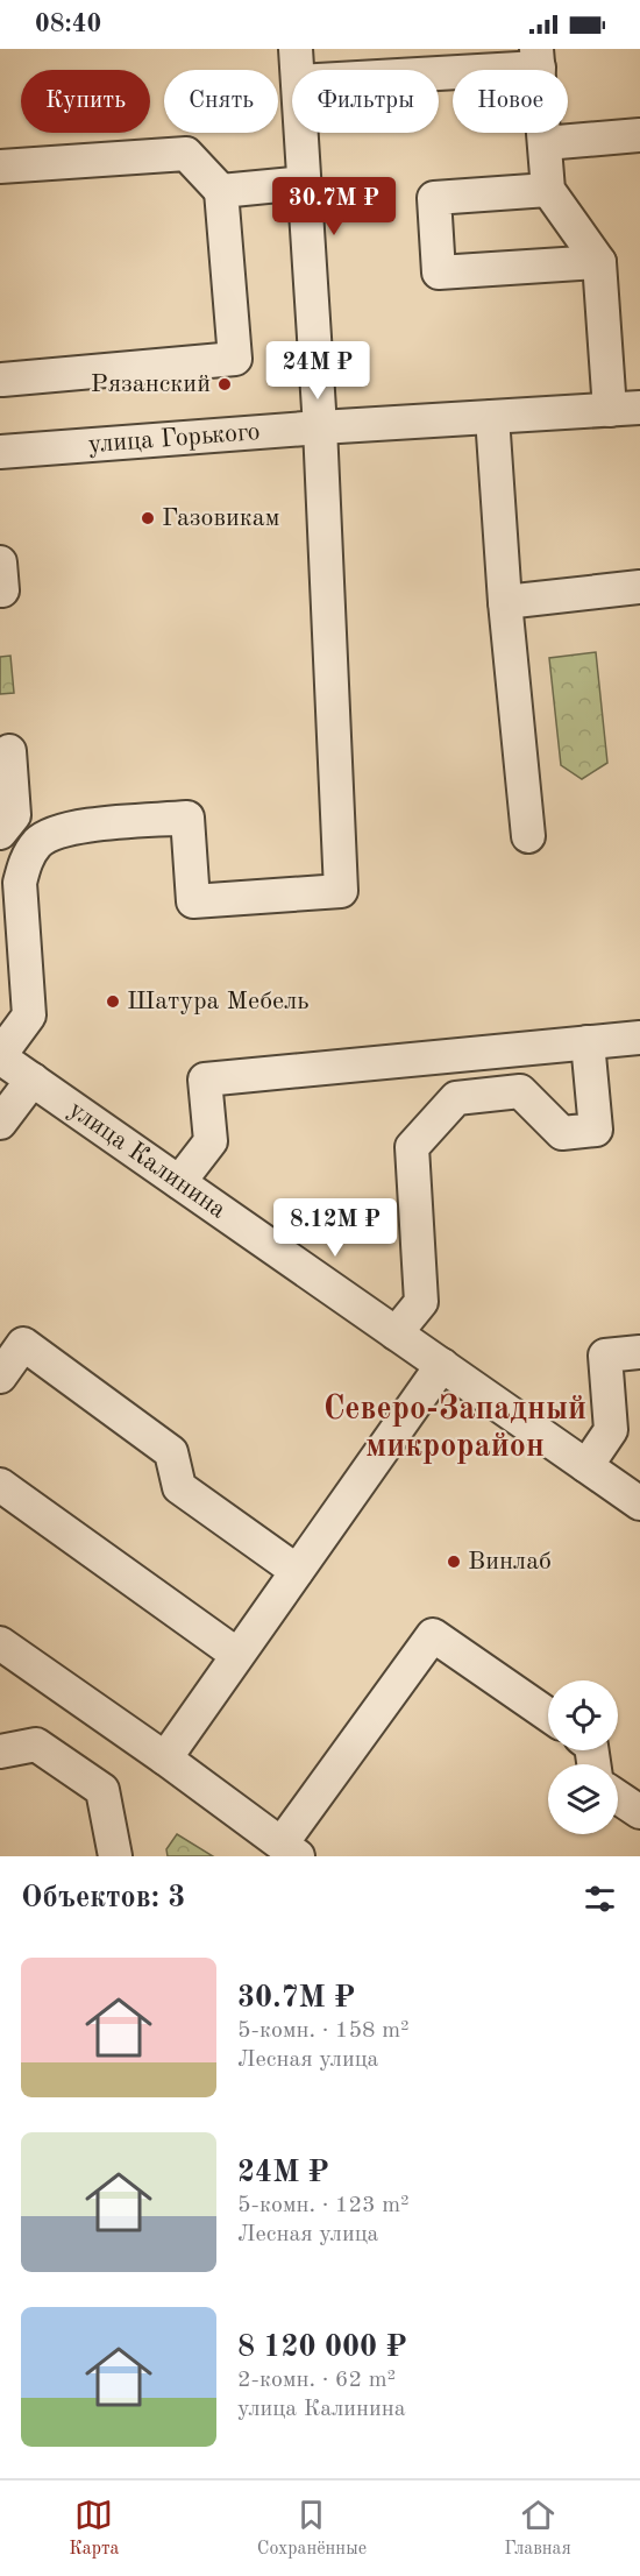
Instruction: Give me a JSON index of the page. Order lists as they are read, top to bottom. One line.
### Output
{"streets":{"street":["улица Горького","улица Калинина"]},"districts":["Северо-Западный микрорайон"],"places":["Рязанский","Газовикам","Шатура Мебель","Винлаб"],"page":{"status":"08:40","chip":["Купить","Снять","Фильтры","Новое"],"price":["30.7M ₽","24M ₽","8.12M ₽"],"heading":"Объектов: 3","list":[{"name":"30.7M ₽","note":"5-комн. · 158 m² · Лесная улица"},{"name":"24M ₽","note":"5-комн. · 123 m² · Лесная улица"},{"name":"8 120 000 ₽","note":"2-комн. · 62 m² · улица Калинина"}],"tabs":["Карта","Сохранённые","Главная"]}}
